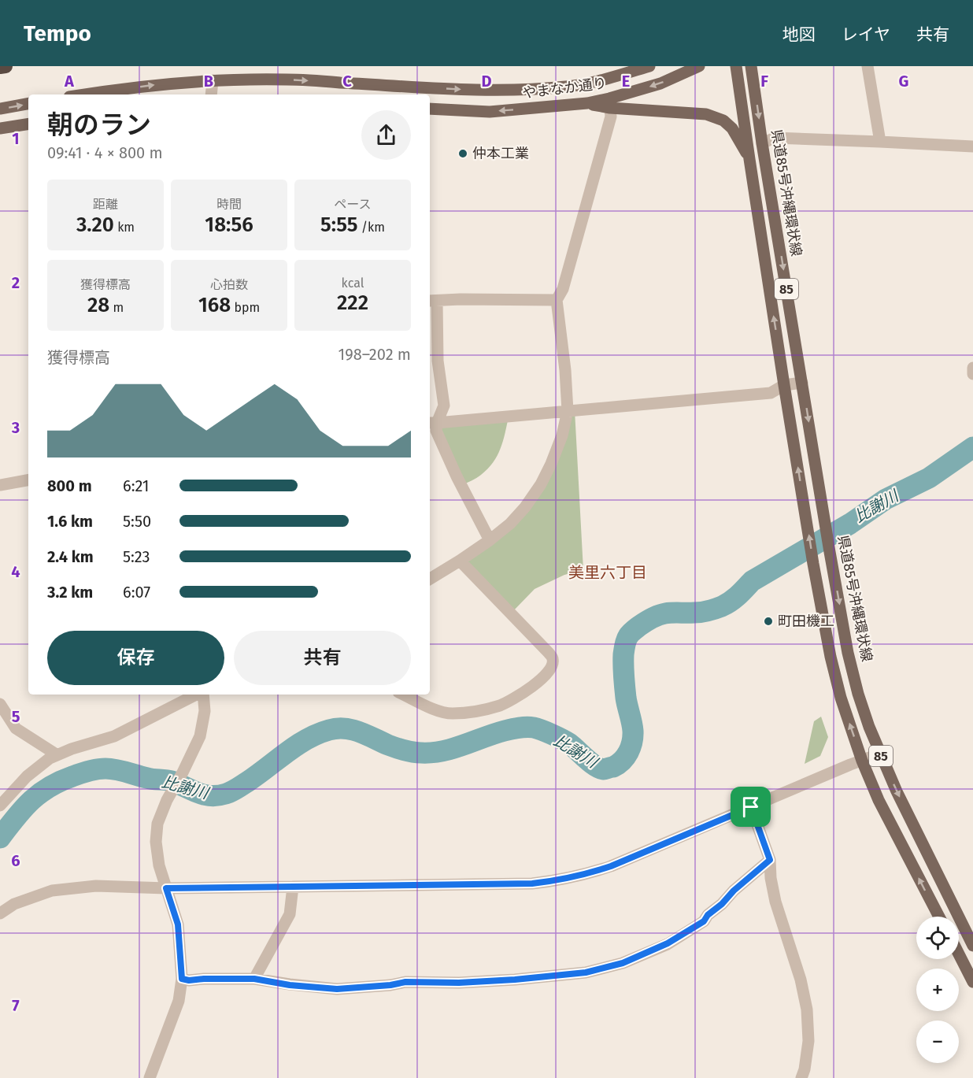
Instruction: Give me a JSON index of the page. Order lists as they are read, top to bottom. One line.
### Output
{"streets":{"main road":["やまなか通り","県道85号沖縄環状線","85"]},"districts":["美里六丁目"],"water":["比謝川"],"places":["仲本工業","町田機工"],"page":{"header":"Tempo","nav":["地図","レイヤ","共有"],"heading":["朝のラン","09:41 · 4 × 800 m"],"stats":[["距離","3.20 km"],["時間","18:56"],["ペース","5:55 /km"],["獲得標高","28 m"],["心拍数","168 bpm"],["kcal","222"]],"chart":["獲得標高","198–202 m"],"list":[{"name":"800 m","note":"6:21"},{"name":"1.6 km","note":"5:50"},{"name":"2.4 km","note":"5:23"},{"name":"3.2 km","note":"6:07"}],"buttons":["保存","共有"],"map_buttons":["+","−"]},"grid":{"columns":["A","B","C","D","E","F","G"],"rows":["1","2","3","4","5","6","7"]}}
